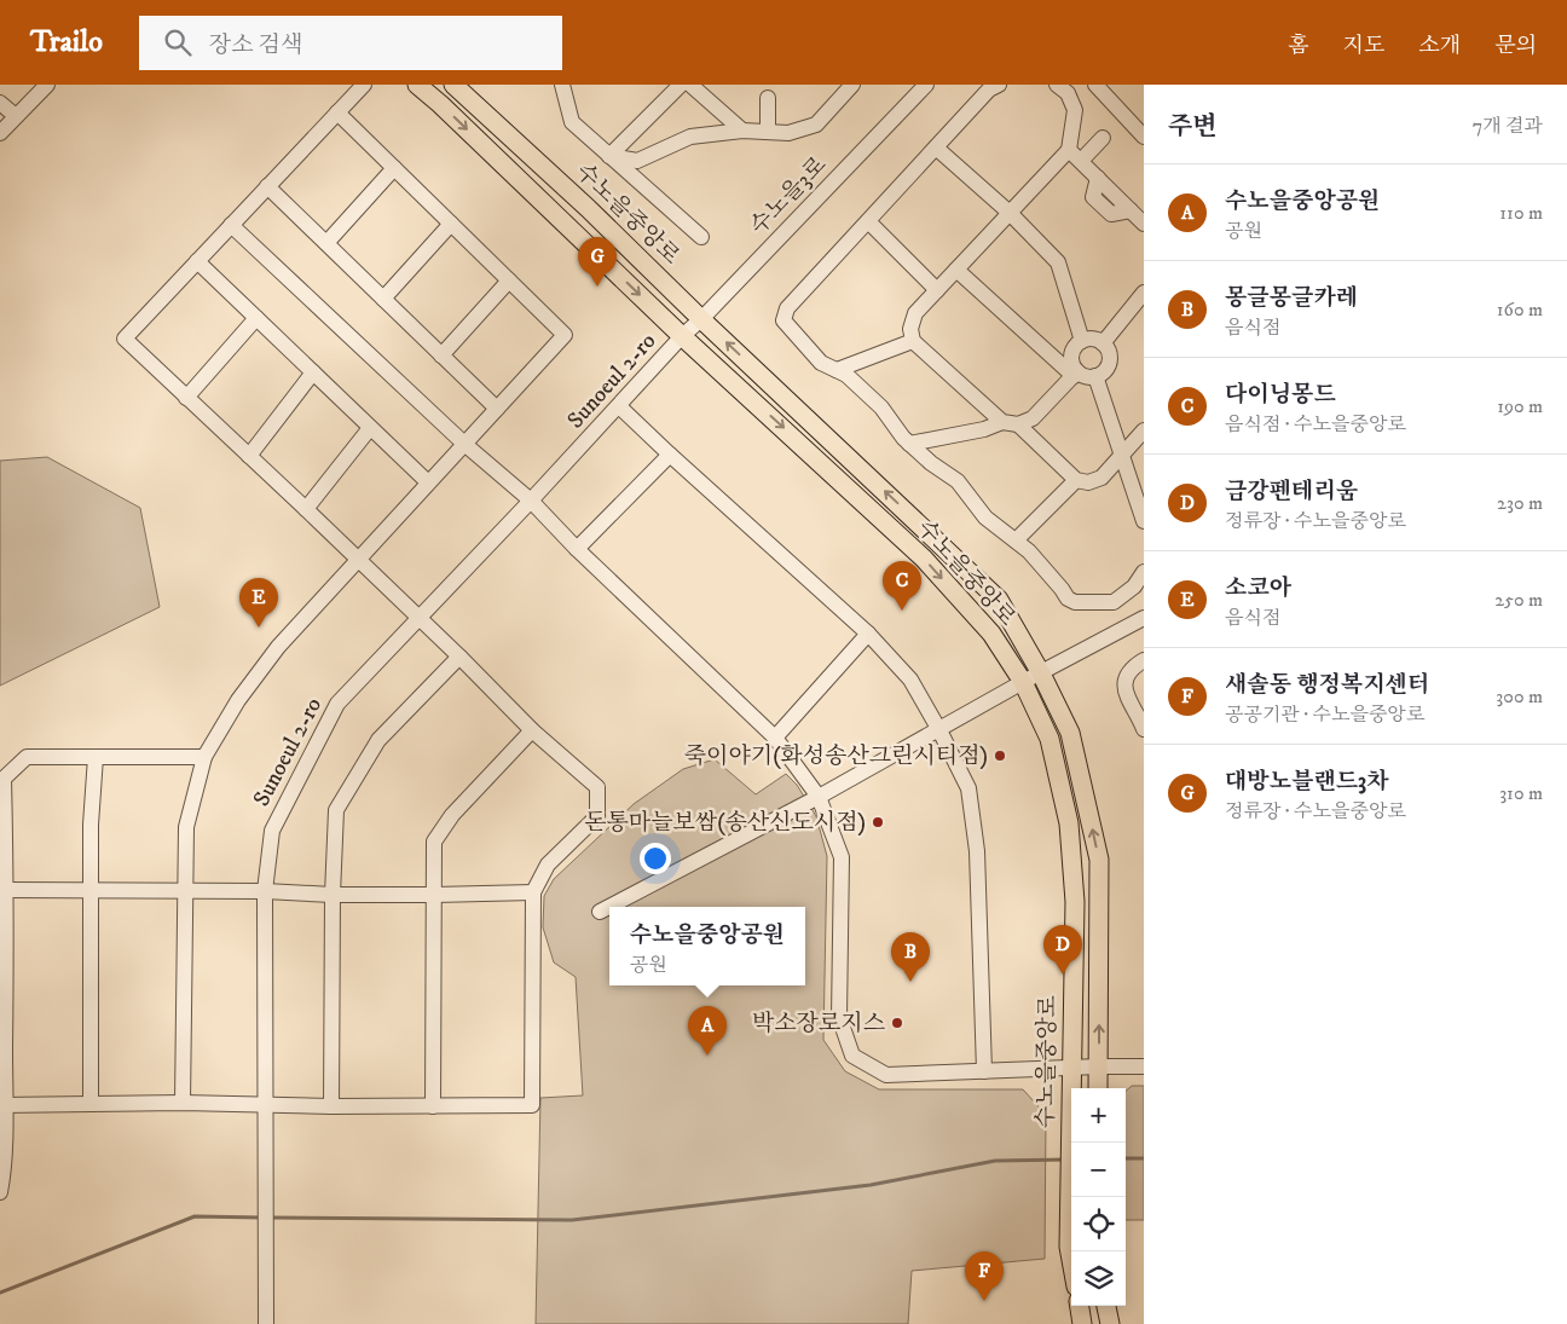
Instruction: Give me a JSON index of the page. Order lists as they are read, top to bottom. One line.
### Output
{"streets":{"main road":["수노을중앙로"],"street":["수노을3로","Sunoeul 2-ro"]},"crossings":[["수노을3로","수노을중앙로"],["수노을3로","Sunoeul 2-ro"],["수노을중앙로","Sunoeul 2-ro"]],"places":["죽이야기(화성송산그린시티점)","돈통마늘보쌈(송산신도시점)","박소장로지스"],"page":{"header":"Trailo","search":"장소 검색","nav":["홈","지도","소개","문의"],"heading":["주변","7개 결과"],"list":[{"mark":"A","name":"수노을중앙공원","note":"공원","value":"110 m"},{"mark":"B","name":"몽글몽글카레","note":"음식점","value":"160 m"},{"mark":"C","name":"다이닝몽드","note":"음식점 · 수노을중앙로","value":"190 m"},{"mark":"D","name":"금강펜테리움","note":"정류장 · 수노을중앙로","value":"230 m"},{"mark":"E","name":"소코아","note":"음식점","value":"250 m"},{"mark":"F","name":"새솔동 행정복지센터","note":"공공기관 · 수노을중앙로","value":"300 m"},{"mark":"G","name":"대방노블랜드3차","note":"정류장 · 수노을중앙로","value":"310 m"}],"pins":["G","C","E","D","B","A","F"],"popup":["수노을중앙공원","공원"],"map_buttons":["+","−"]}}
